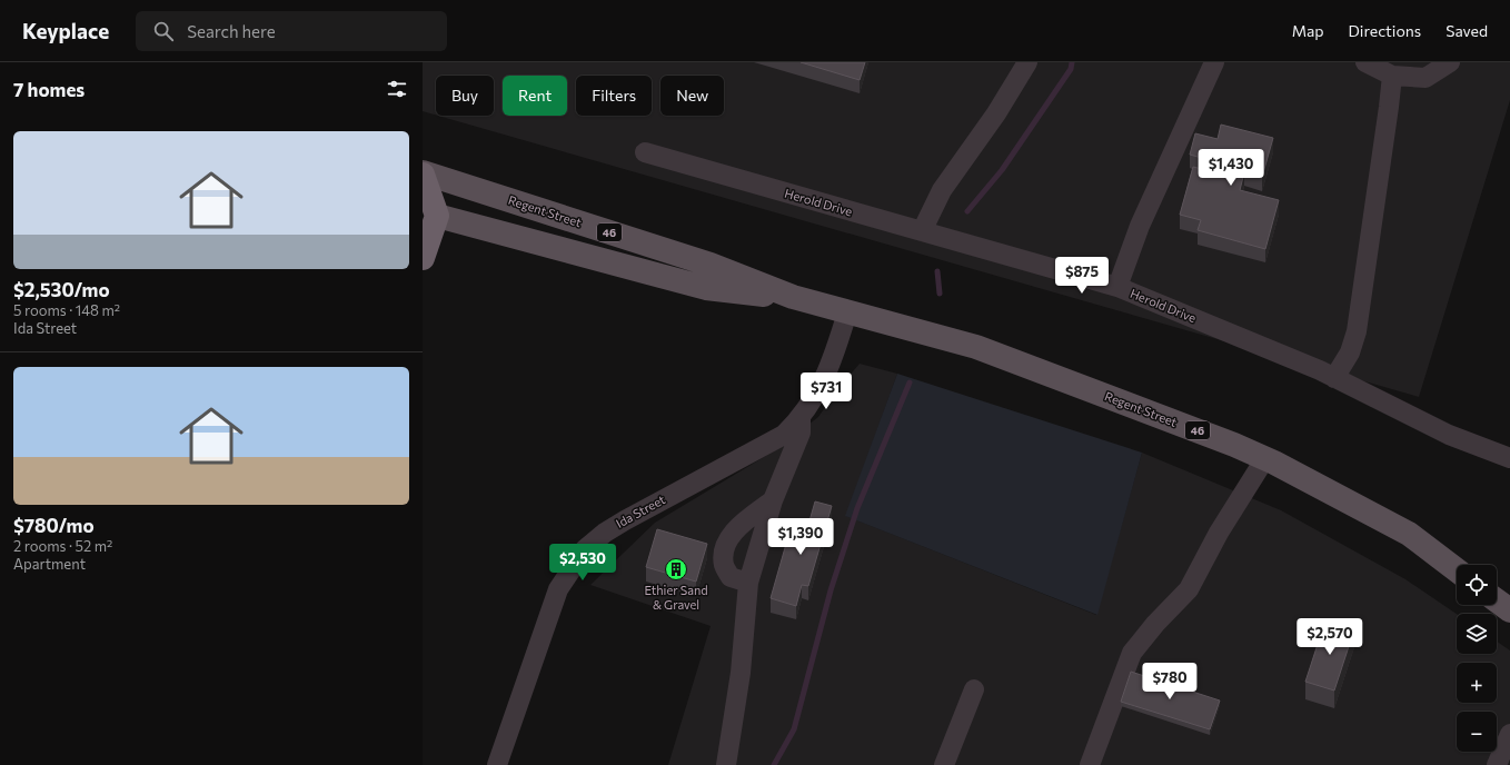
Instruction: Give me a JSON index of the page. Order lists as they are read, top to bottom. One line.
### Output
{"streets":{"main road":["Regent Street","46"],"street":["Herold Drive","Ida Street"]},"crossings":[["Regent Street","Ida Street"]],"places":{"building":["Ethier Sand & Gravel"]},"page":{"header":"Keyplace","search":"Search here","nav":["Map","Directions","Saved"],"heading":"7 homes","chip":["Buy","Rent","Filters","New"],"list":[{"name":"$2,530/mo","note":"5 rooms · 148 m² · Ida Street"},{"name":"$780/mo","note":"2 rooms · 52 m² · Apartment"}],"price":["$1,430","$875","$731","$1,390","$2,530","$2,570","$780"],"map_buttons":["+","−"]}}
